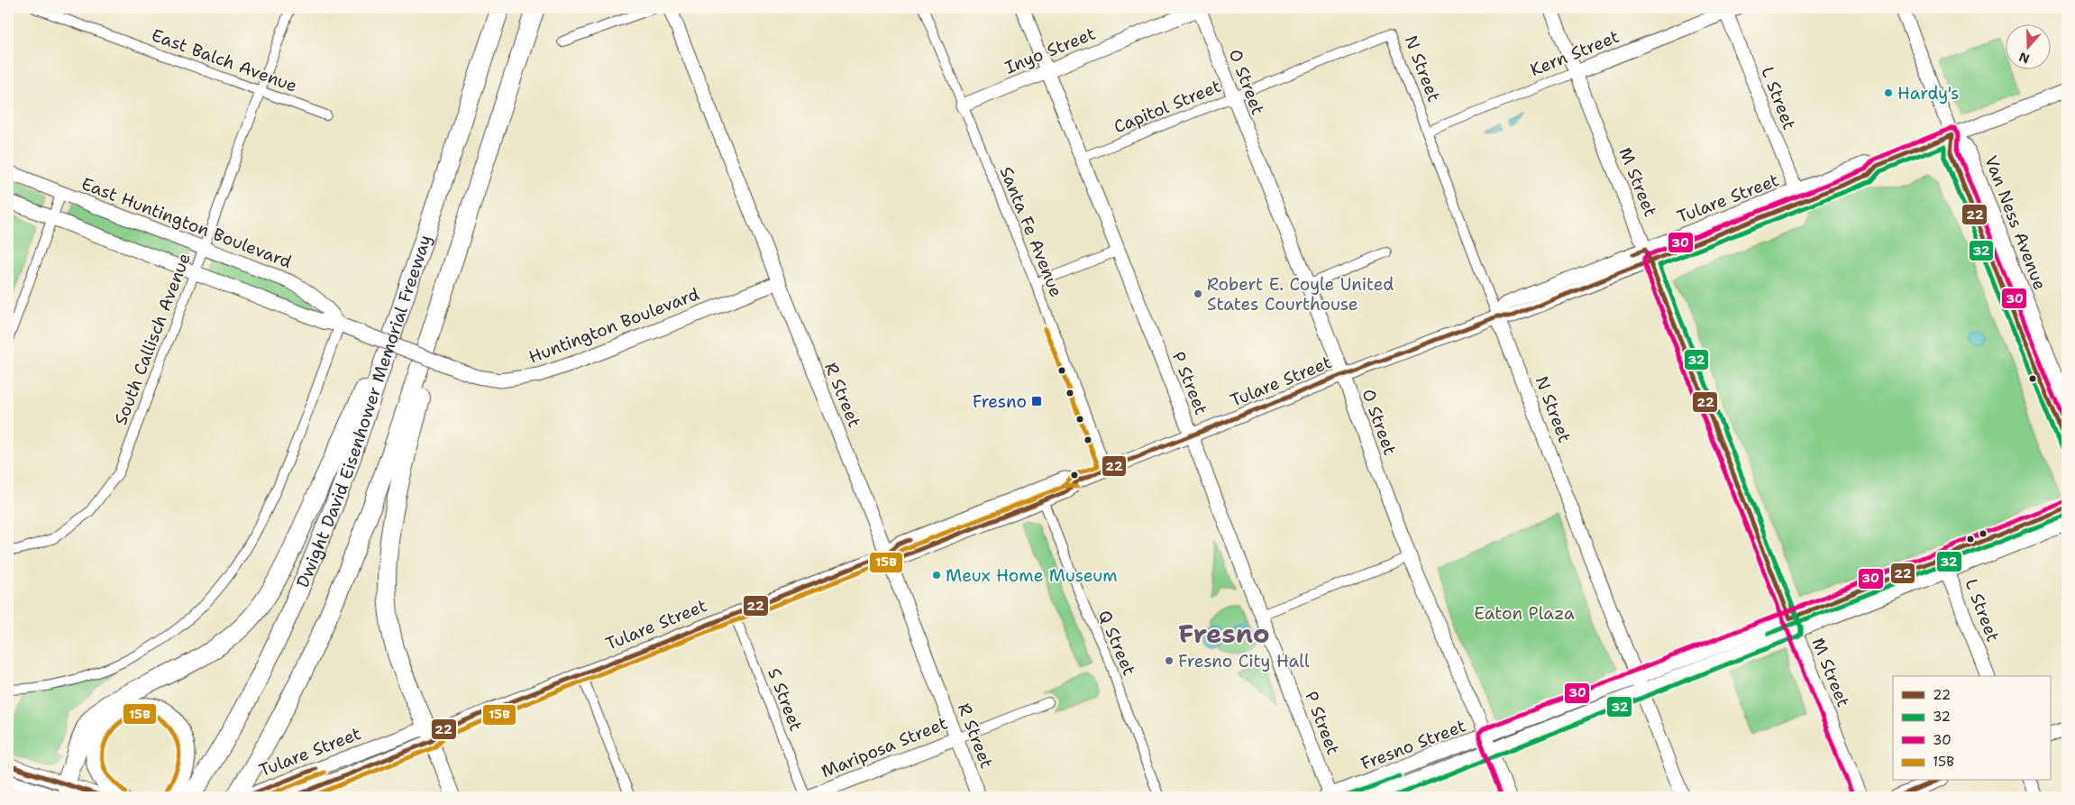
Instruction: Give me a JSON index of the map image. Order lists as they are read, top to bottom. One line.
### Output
{"streets":{"highway":["Dwight David Eisenhower Memorial Freeway"],"main road":["Inyo Street","Kern Street","N Street","O Street","L Street","M Street","Tulare Street","East Huntington Boulevard","Van Ness Avenue","Huntington Boulevard","P Street","R Street","Fresno Street","Mariposa Street"],"street":["East Balch Avenue","Capitol Street","Santa Fe Avenue","South Callisch Avenue","Q Street","S Street"]},"crossings":[["Inyo Street","O Street"],["Inyo Street","Santa Fe Avenue"],["Inyo Street","P Street"],["Kern Street","N Street"],["Kern Street","L Street"],["Kern Street","M Street"],["East Balch Avenue","South Callisch Avenue"],["N Street","Capitol Street"],["N Street","Tulare Street"],["N Street","Fresno Street"],["O Street","Capitol Street"],["O Street","Tulare Street"],["O Street","Fresno Street"],["L Street","Tulare Street"],["L Street","Fresno Street"],["Capitol Street","P Street"],["M Street","Tulare Street"],["M Street","Fresno Street"],["Tulare Street","Van Ness Avenue"],["Tulare Street","Santa Fe Avenue"],["Tulare Street","P Street"],["Tulare Street","R Street"],["Tulare Street","Q Street"],["Tulare Street","S Street"],["East Huntington Boulevard","Huntington Boulevard"],["East Huntington Boulevard","South Callisch Avenue"],["Huntington Boulevard","R Street"],["P Street","Fresno Street"],["R Street","Mariposa Street"],["S Street","Mariposa Street"]],"districts":["Fresno"],"parks":["Eaton Plaza"],"places":{"other":["Hardy's","Robert E. Coyle United States Courthouse","Meux Home Museum","Fresno City Hall"],"transit":["Fresno"]},"lines":["transit line 30","transit line 22","transit line 32","transit line 15B"],"legend":["22","32","30","15B"],"north":"bottom"}
